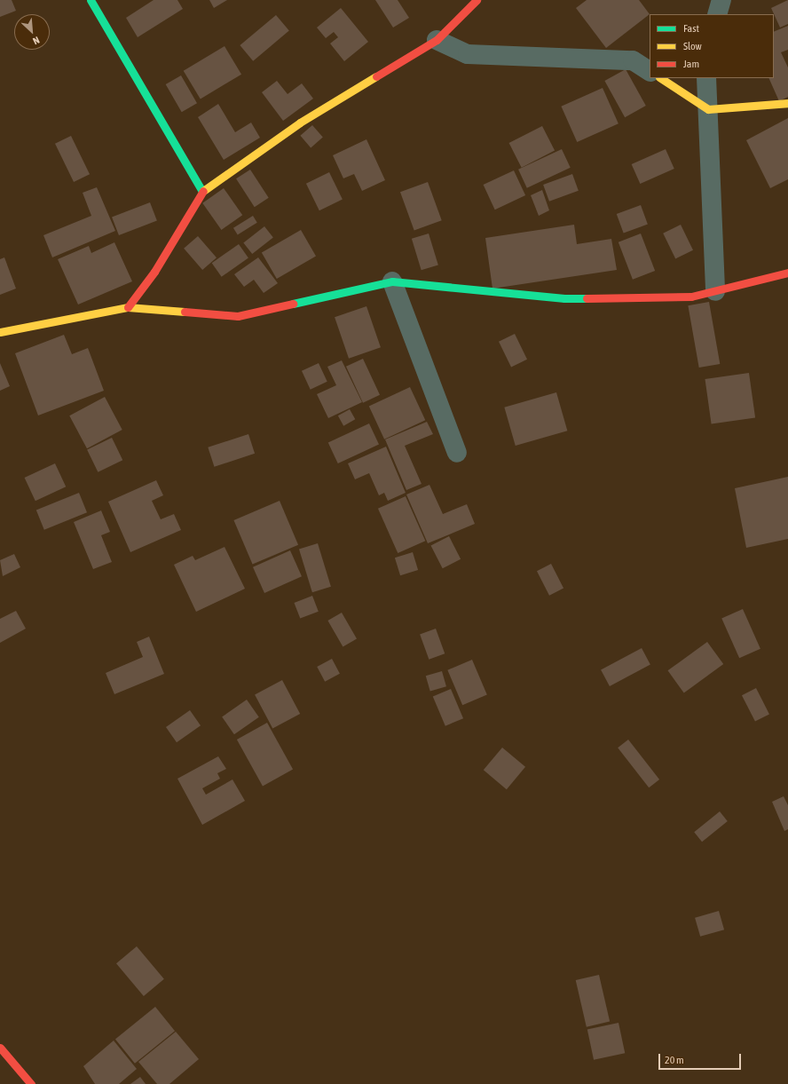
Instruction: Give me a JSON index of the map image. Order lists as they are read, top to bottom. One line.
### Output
{"legend":["Fast","Slow","Jam"],"scale_bar":"20 m","north":"bottom right"}
